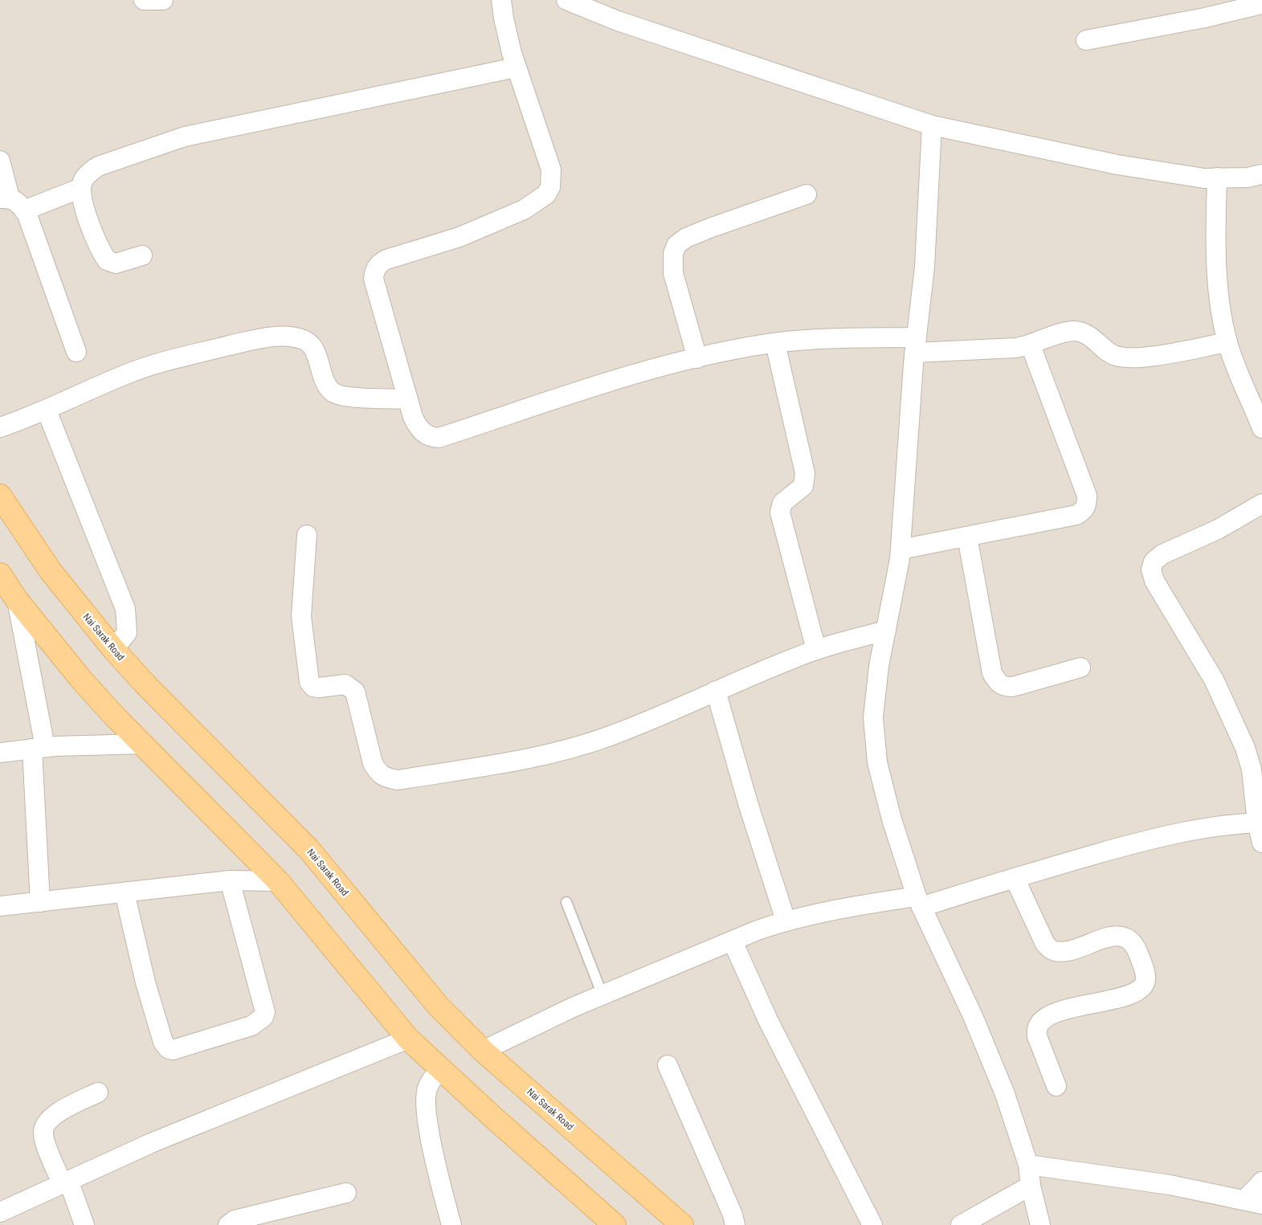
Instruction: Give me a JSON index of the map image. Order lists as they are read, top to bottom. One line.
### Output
{"streets":{"main road":["Nai Sarak Road"]}}
